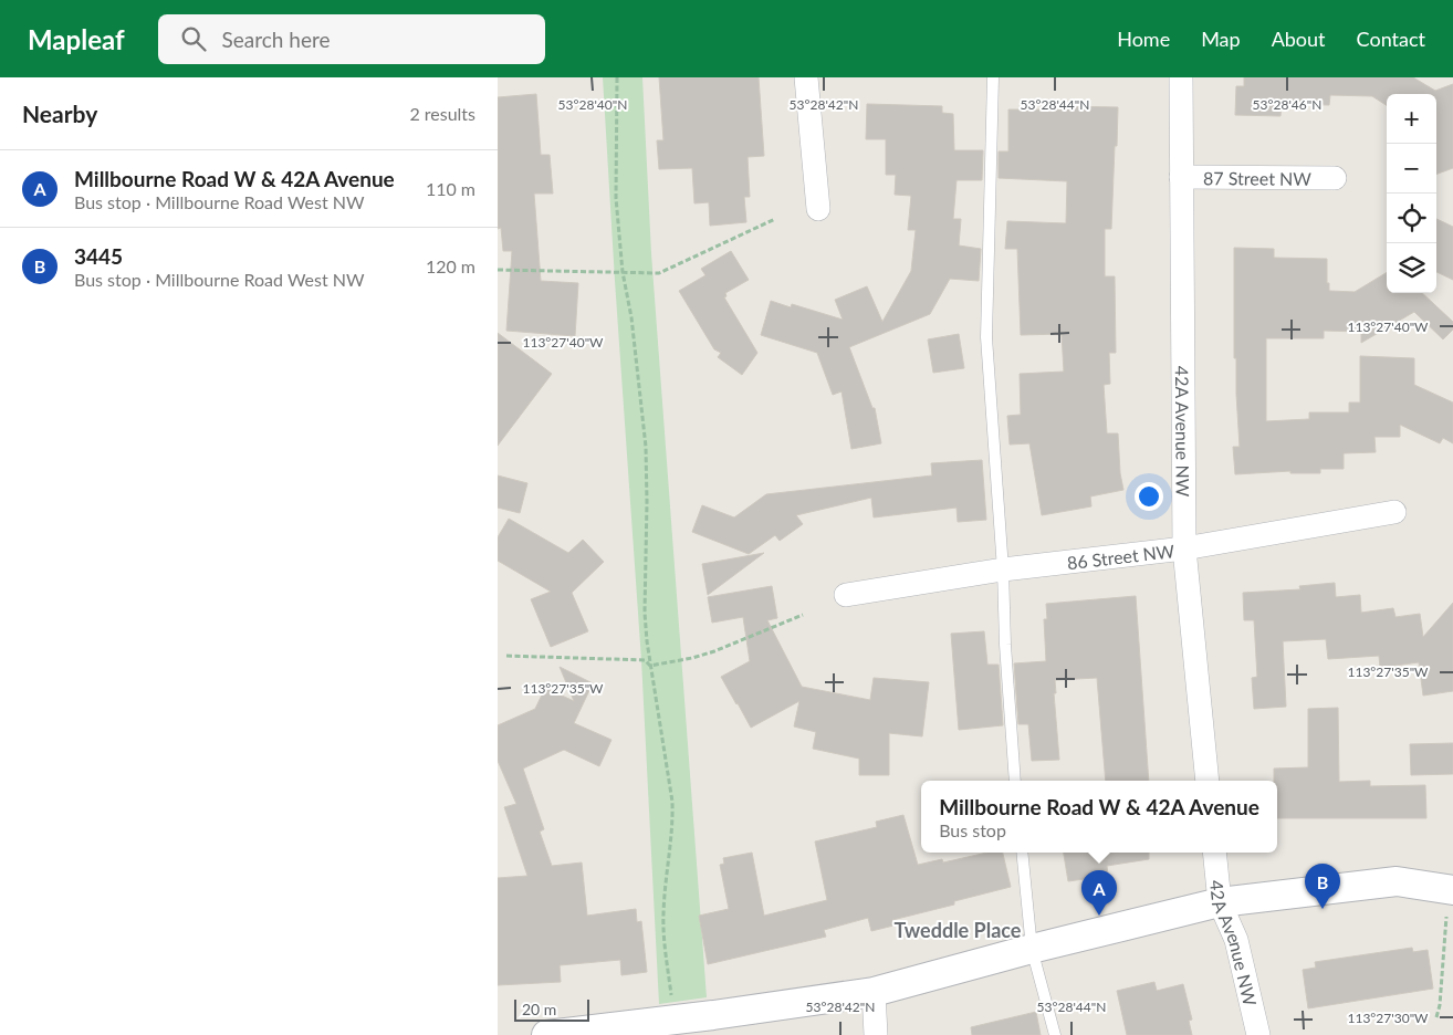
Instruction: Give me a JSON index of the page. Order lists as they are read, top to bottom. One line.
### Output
{"streets":{"street":["87 Street NW","42A Avenue NW","86 Street NW"]},"crossings":[["87 Street NW","42A Avenue NW"],["42A Avenue NW","86 Street NW"]],"districts":["Tweddle Place"],"scale_bar":"20 m","page":{"header":"Mapleaf","search":"Search here","nav":["Home","Map","About","Contact"],"heading":["Nearby","2 results"],"map_buttons":["+","−"],"list":[{"mark":"A","name":"Millbourne Road W & 42A Avenue","note":"Bus stop · Millbourne Road West NW","value":"110 m"},{"mark":"B","name":"3445","note":"Bus stop · Millbourne Road West NW","value":"120 m"}],"popup":["Millbourne Road W & 42A Avenue","Bus stop"],"pins":["B","A"],"scale":"20 m"},"coordinates":["53°28'40\"N","53°28'42\"N","53°28'44\"N","53°28'46\"N","113°27'40\"W","113°27'35\"W","113°27'30\"W"]}
